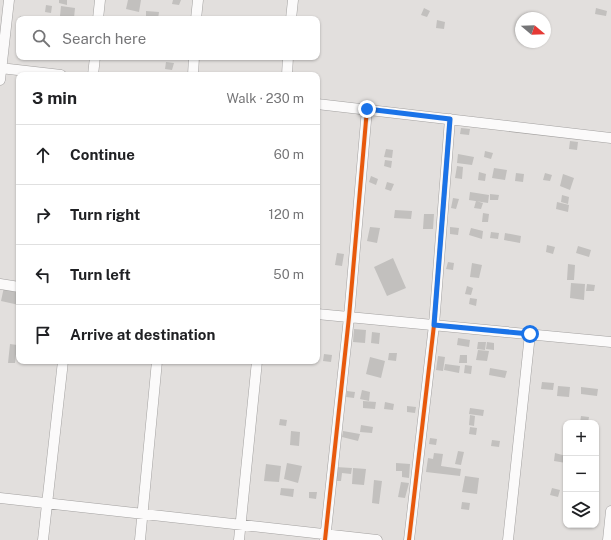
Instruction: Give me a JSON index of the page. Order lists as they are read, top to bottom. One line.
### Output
{"north":"right","page":{"search":"Search here","heading":["3 min","Walk · 230 m"],"list":[["Continue","60 m"],["Turn right","120 m"],["Turn left","50 m"],"Arrive at destination"],"map_buttons":["+","−"]}}
